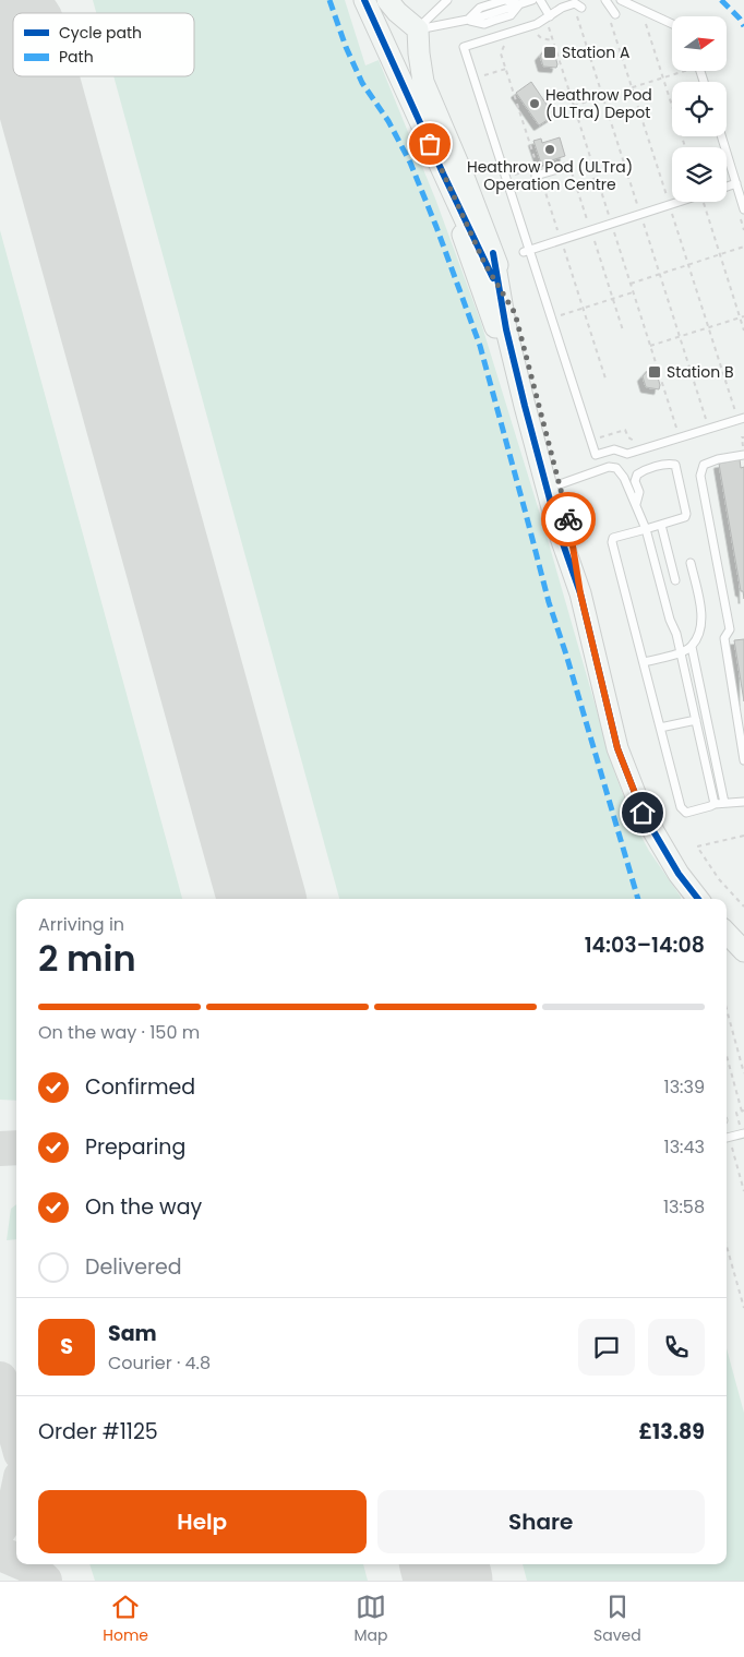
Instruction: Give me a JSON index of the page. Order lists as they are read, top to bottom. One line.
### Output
{"places":{"transit":["Station A","Station B"],"other":["Heathrow Pod (ULTra) Depot","Heathrow Pod (ULTra) Operation Centre"]},"legend":["Cycle path","Path"],"north":"right","page":{"heading":["2 min","Arriving in","14:03–14:08"],"panel":["Sam","Courier · 4.8","Order #1125","£13.89"],"bar":"On the way · 150 m","list":[["Confirmed","13:39"],["Preparing","13:43"],["On the way","13:58"],"Delivered"],"round":"S","buttons":["Help","Share"],"tabs":["Home","Map","Saved"]}}
